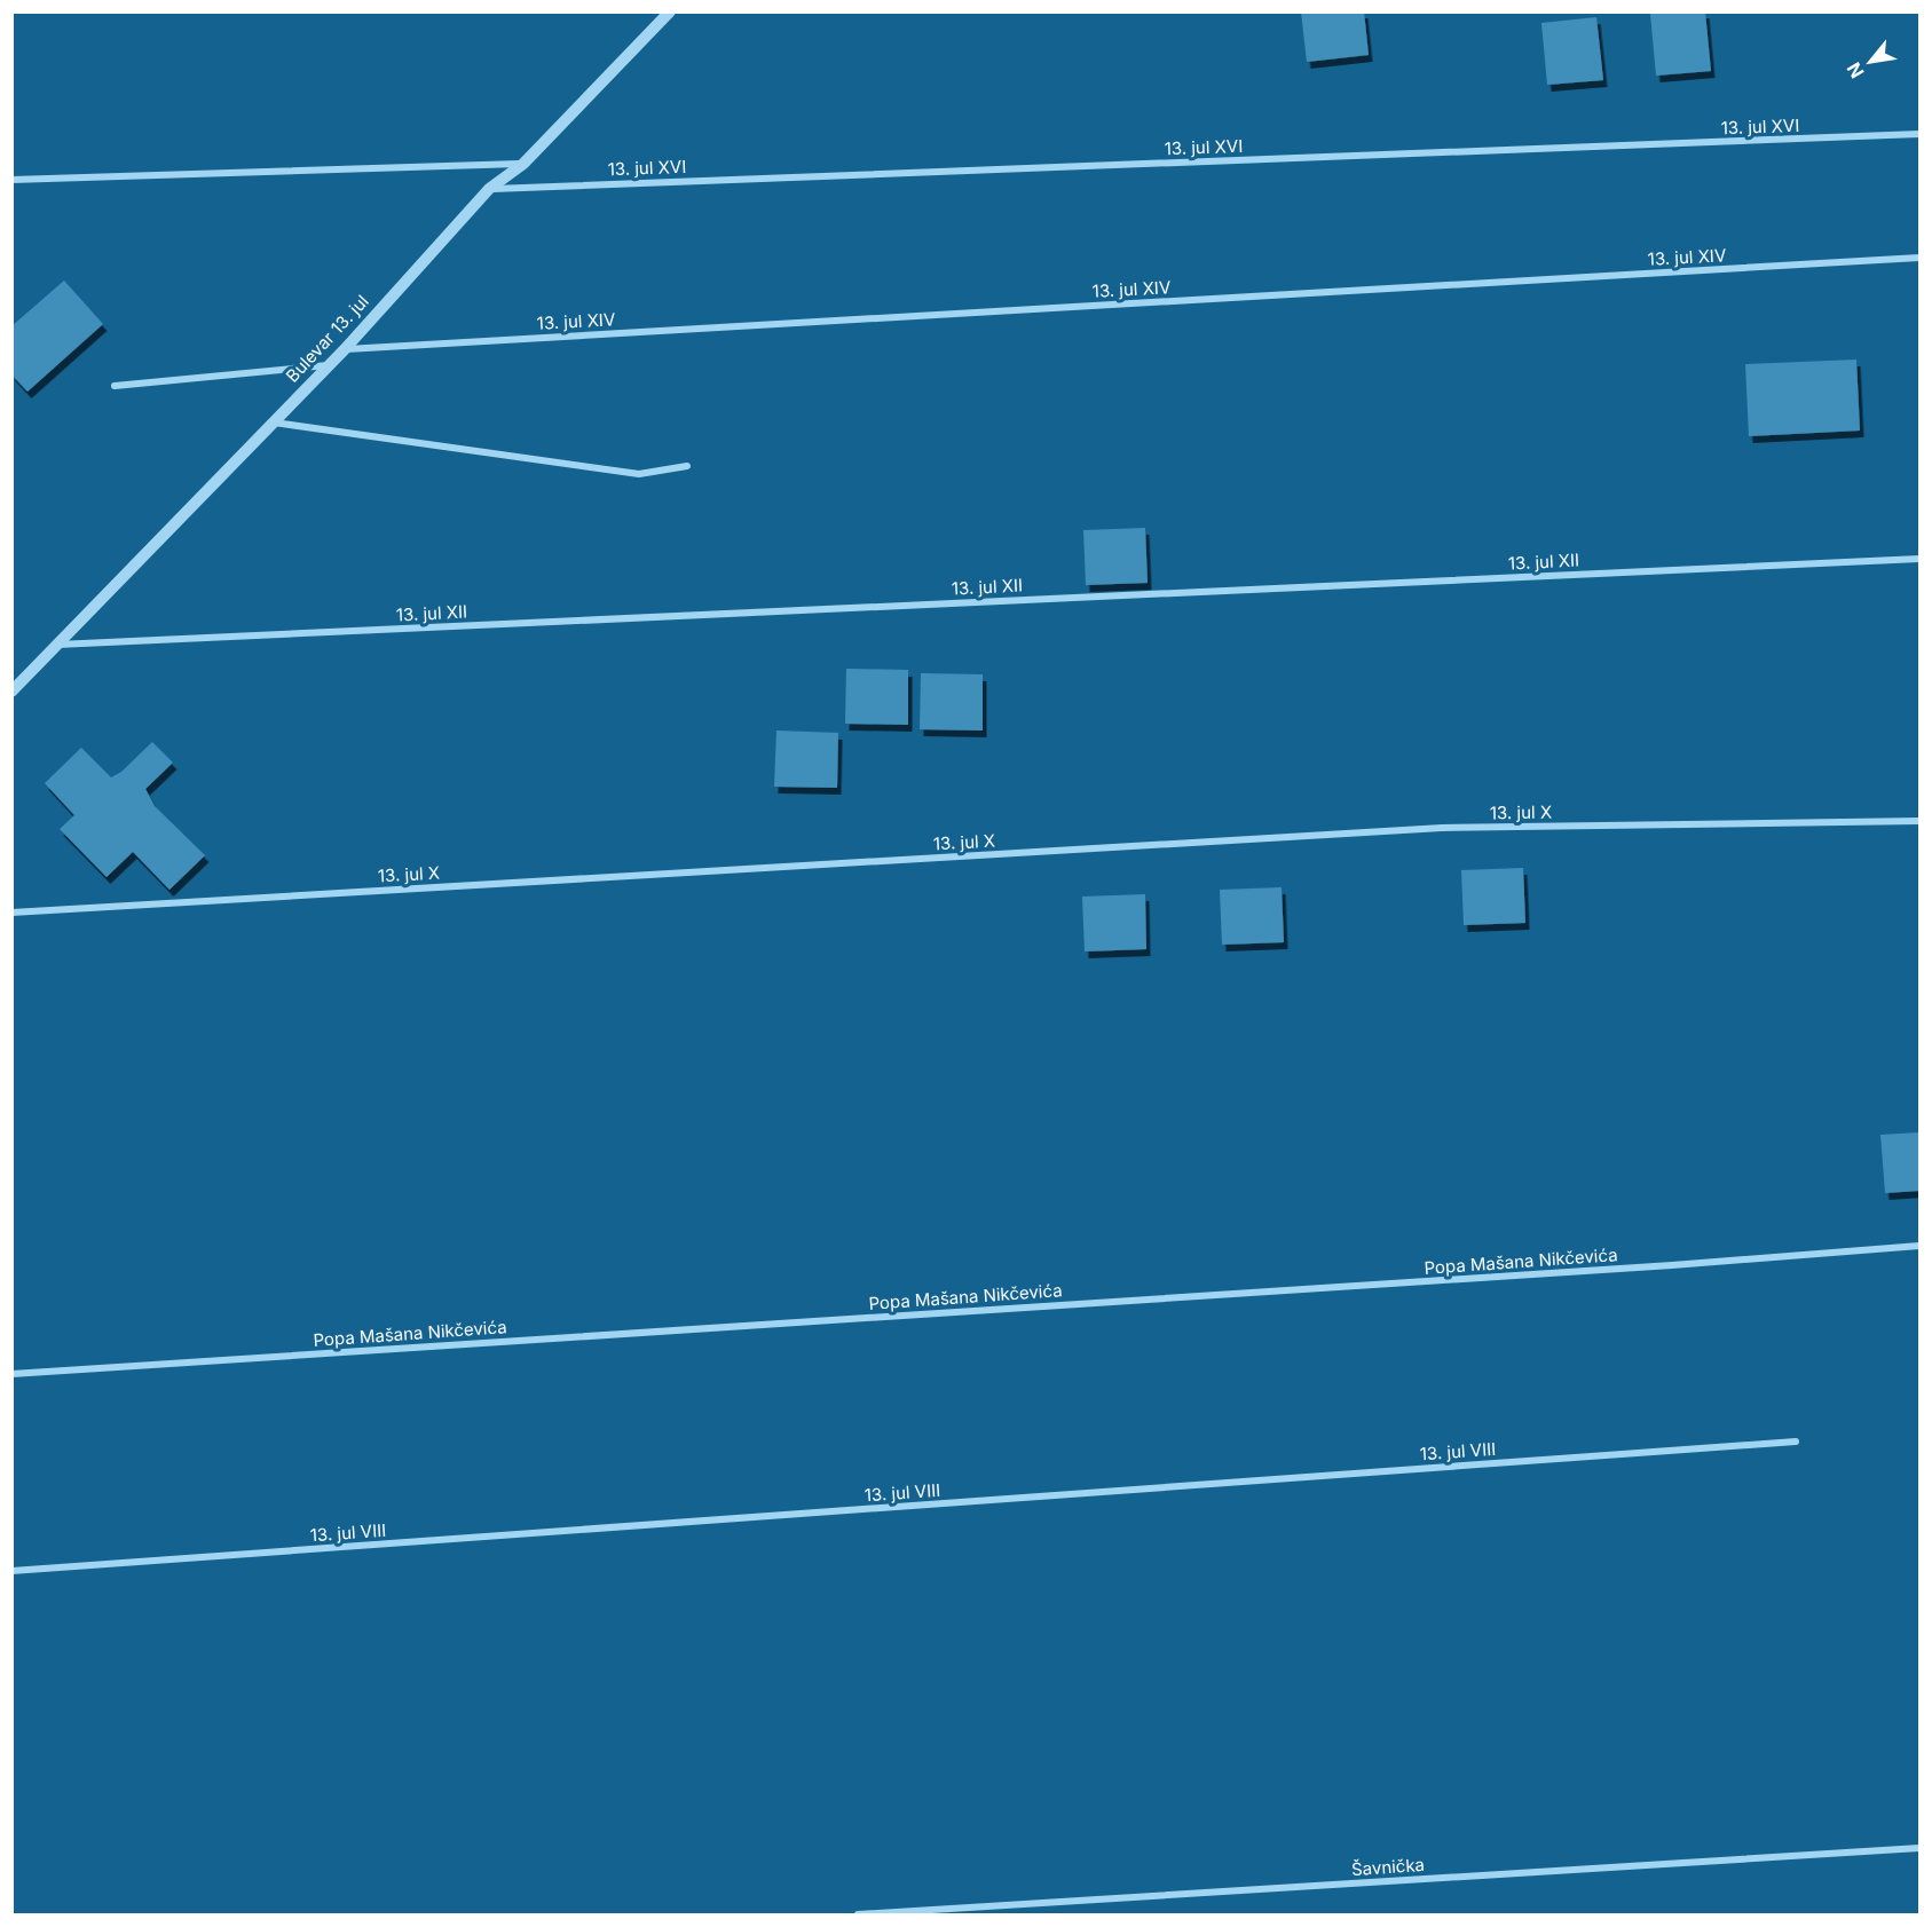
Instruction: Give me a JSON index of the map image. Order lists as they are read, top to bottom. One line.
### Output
{"streets":{"street":["13. jul XVI","13. jul XIV","Bulevar 13. jul","13. jul XII","13. jul X","Popa Mašana Nikčevića","13. jul VIII","Šavnička"]},"crossings":[["13. jul XVI","Bulevar 13. jul"],["13. jul XIV","Bulevar 13. jul"],["Bulevar 13. jul","13. jul XII"]],"north":"bottom left"}
